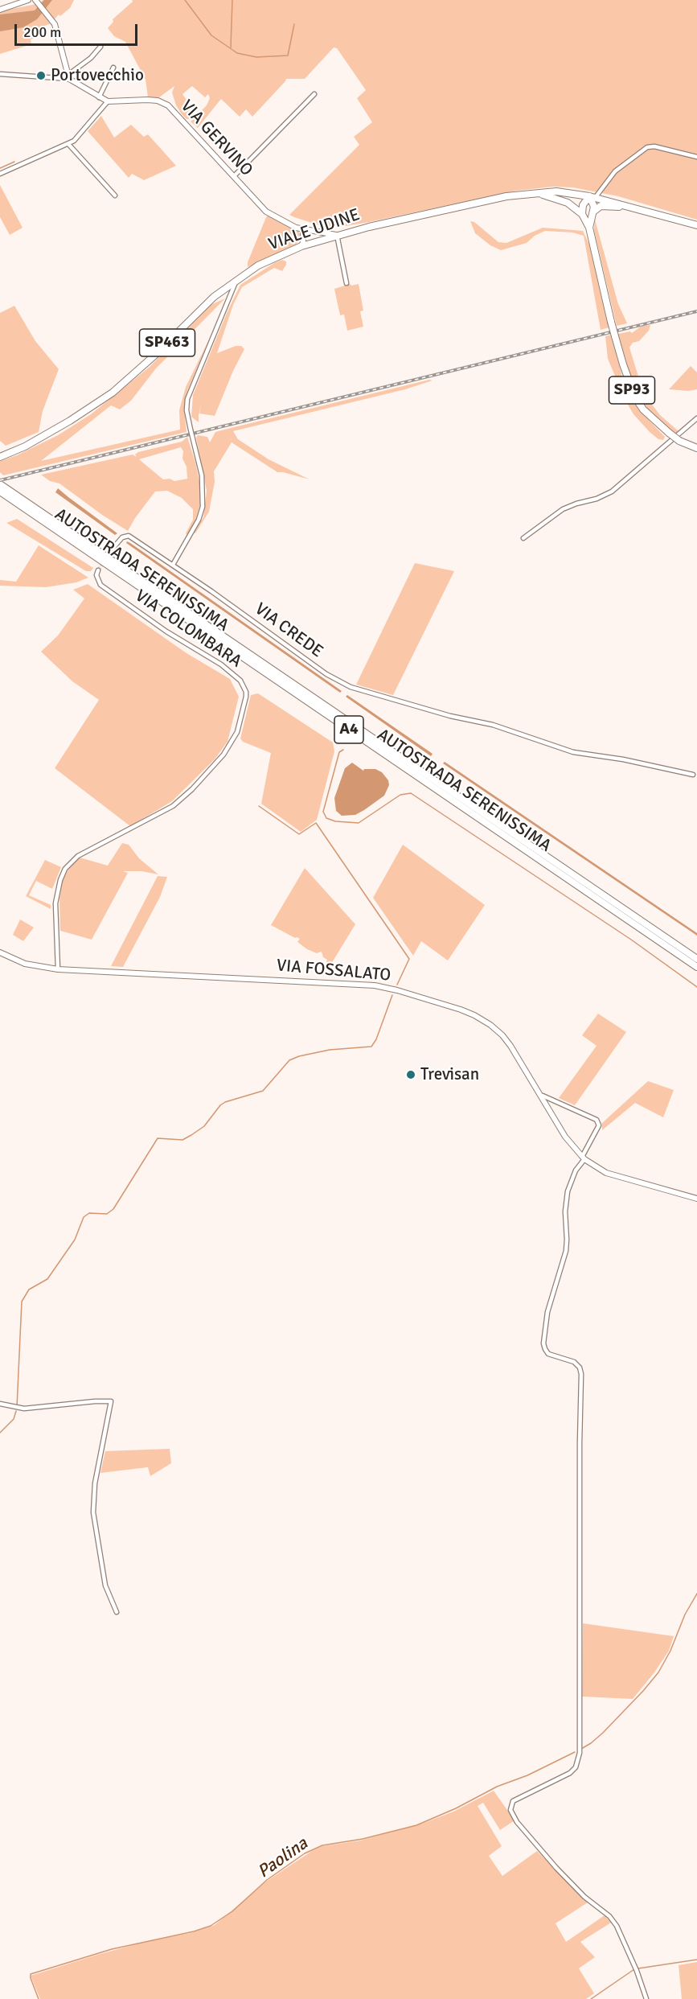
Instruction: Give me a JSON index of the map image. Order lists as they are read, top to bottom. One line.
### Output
{"streets":{"highway":["AUTOSTRADA SERENISSIMA","A4"],"main road":["VIALE UDINE","SP463","SP93"],"street":["VIA GERVINO","VIA COLOMBARA","VIA CREDE","VIA FOSSALATO"]},"crossings":[["VIA GERVINO","VIALE UDINE"],["VIALE UDINE","SP93"],["VIA COLOMBARA","VIA FOSSALATO"]],"water":["Paolina"],"places":["Portovecchio","Trevisan"],"scale_bar":"200 m"}
